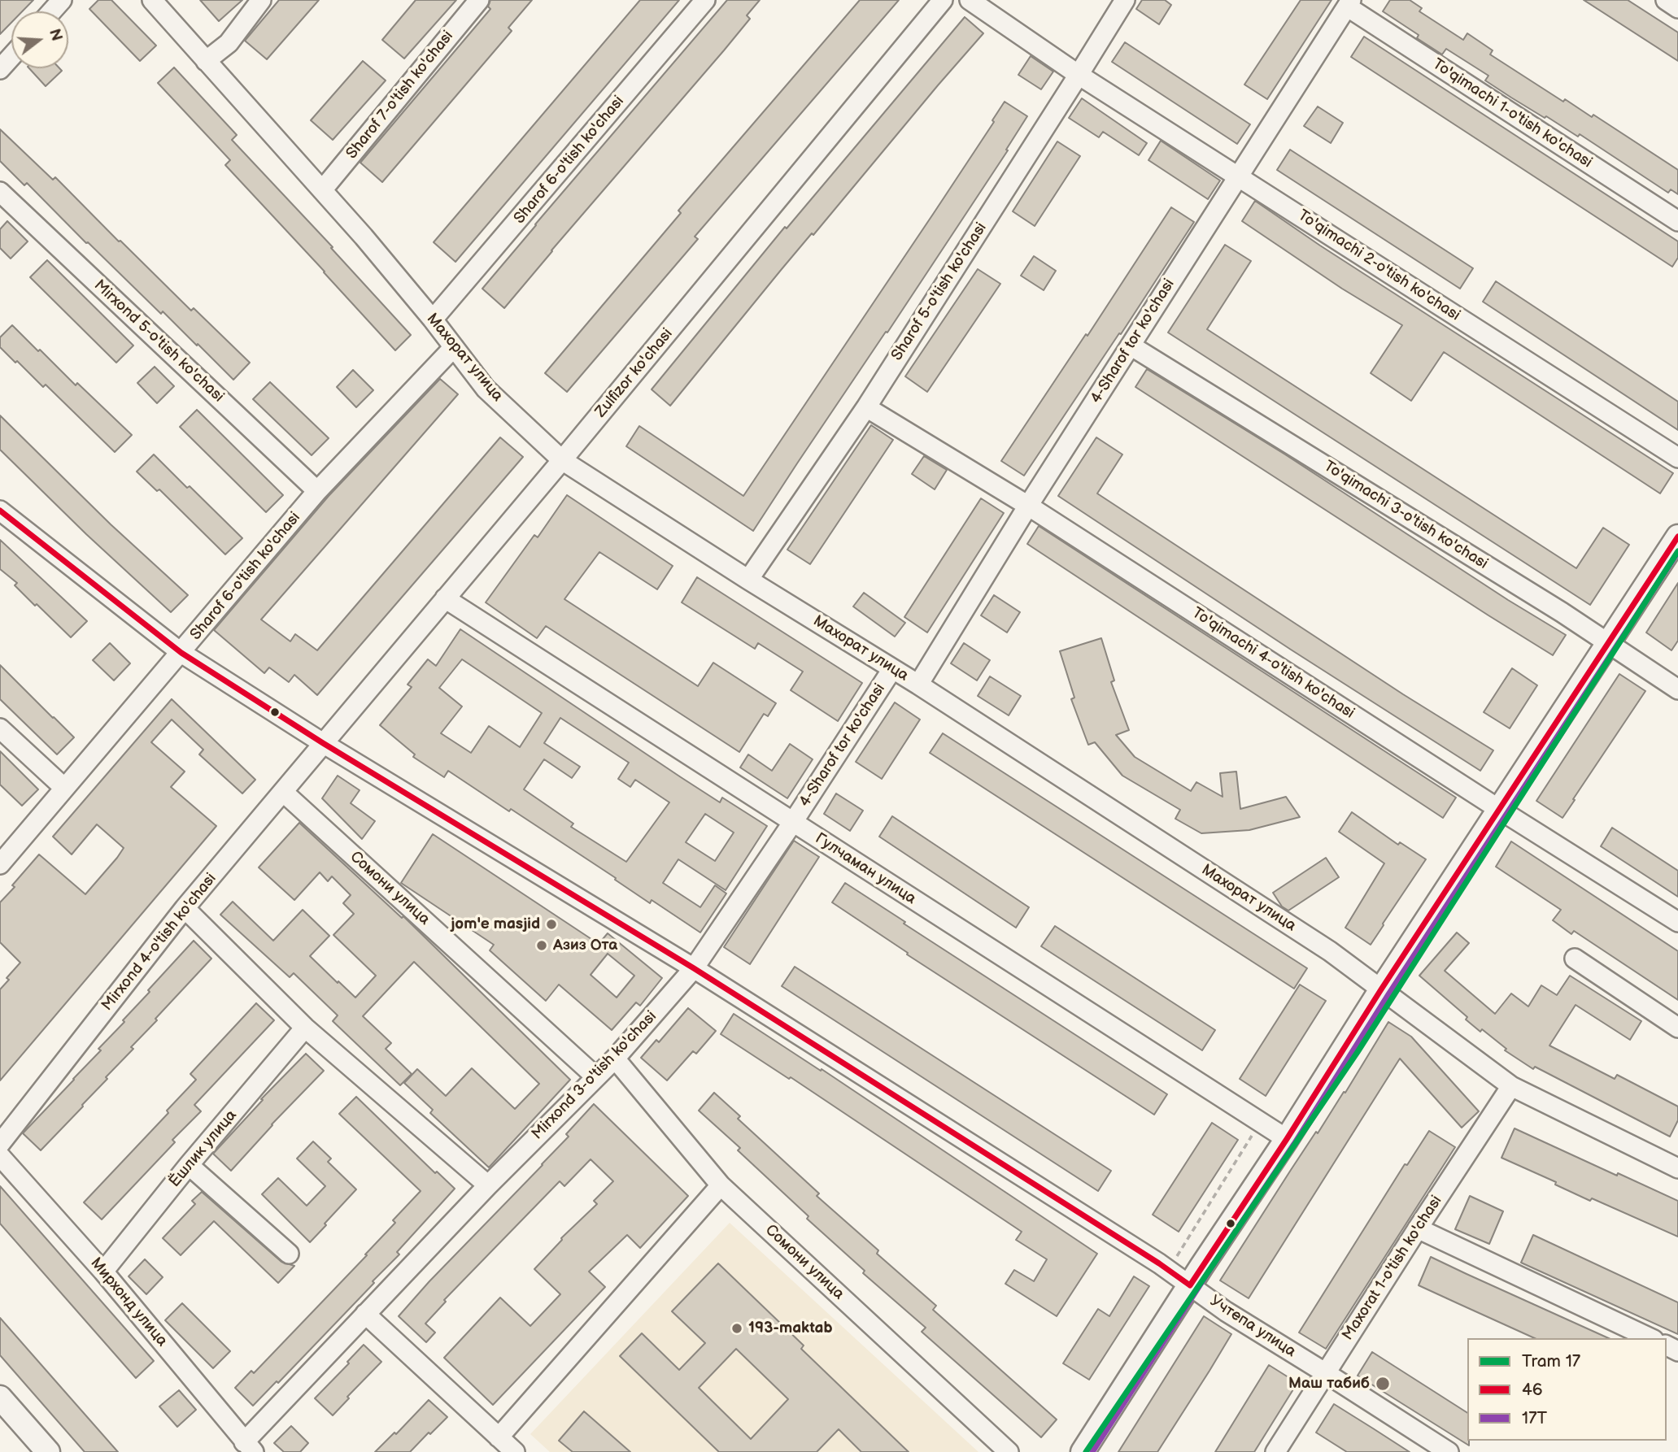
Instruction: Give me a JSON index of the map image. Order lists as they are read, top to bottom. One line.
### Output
{"streets":{"street":["Sharof 7-o'tish ko'chasi","To'qimachi 1-o'tish ko'chasi","Sharof 6-o'tish ko'chasi","To'qimachi 2-o'tish ko'chasi","Sharof 5-o'tish ko'chasi","Mirxond 5-o'tish ko'chasi","4-Sharof tor ko'chasi","Махорат улица","Zulfizor ko'chasi","To'qimachi 3-o'tish ko'chasi","To'qimachi 4-o'tish ko'chasi","Гулчаман улица","Сомони улица","Mirxond 4-o'tish ko'chasi","Mirxond 3-o'tish ko'chasi","Ёшлик улица","Maxorat 1-o'tish ko'chasi","Мирхонд улица","Учтепа улица"]},"crossings":[["Sharof 7-o'tish ko'chasi","Махорат улица"],["To'qimachi 1-o'tish ko'chasi","4-Sharof tor ko'chasi"],["Sharof 6-o'tish ko'chasi","Mirxond 5-o'tish ko'chasi"],["Sharof 6-o'tish ko'chasi","Махорат улица"],["Sharof 6-o'tish ko'chasi","Учтепа улица"],["To'qimachi 2-o'tish ko'chasi","Sharof 5-o'tish ko'chasi"],["To'qimachi 2-o'tish ko'chasi","4-Sharof tor ko'chasi"],["Sharof 5-o'tish ko'chasi","Махорат улица"],["Sharof 5-o'tish ko'chasi","To'qimachi 4-o'tish ko'chasi"],["4-Sharof tor ko'chasi","Махорат улица"],["4-Sharof tor ko'chasi","To'qimachi 3-o'tish ko'chasi"],["4-Sharof tor ko'chasi","To'qimachi 4-o'tish ko'chasi"],["4-Sharof tor ko'chasi","Гулчаман улица"],["4-Sharof tor ko'chasi","Mirxond 3-o'tish ko'chasi"],["Махорат улица","Zulfizor ko'chasi"],["Махорат улица","Maxorat 1-o'tish ko'chasi"],["Zulfizor ko'chasi","Гулчаман улица"],["Zulfizor ko'chasi","Mirxond 4-o'tish ko'chasi"],["Zulfizor ko'chasi","Учтепа улица"],["Гулчаман улица","Mirxond 3-o'tish ko'chasi"],["Сомони улица","Mirxond 4-o'tish ko'chasi"],["Сомони улица","Mirxond 3-o'tish ko'chasi"],["Mirxond 4-o'tish ko'chasi","Учтепа улица"],["Mirxond 3-o'tish ko'chasi","Мирхонд улица"],["Mirxond 3-o'tish ko'chasi","Учтепа улица"],["Ёшлик улица","Мирхонд улица"],["Maxorat 1-o'tish ko'chasi","Учтепа улица"]],"places":["jom'e masjid","Азиз Ота","193-maktab","Маш табиб"],"lines":["transit line 46","tram line 17","transit line 17T"],"legend":["Tram 17","46","17T"],"north":"right"}
